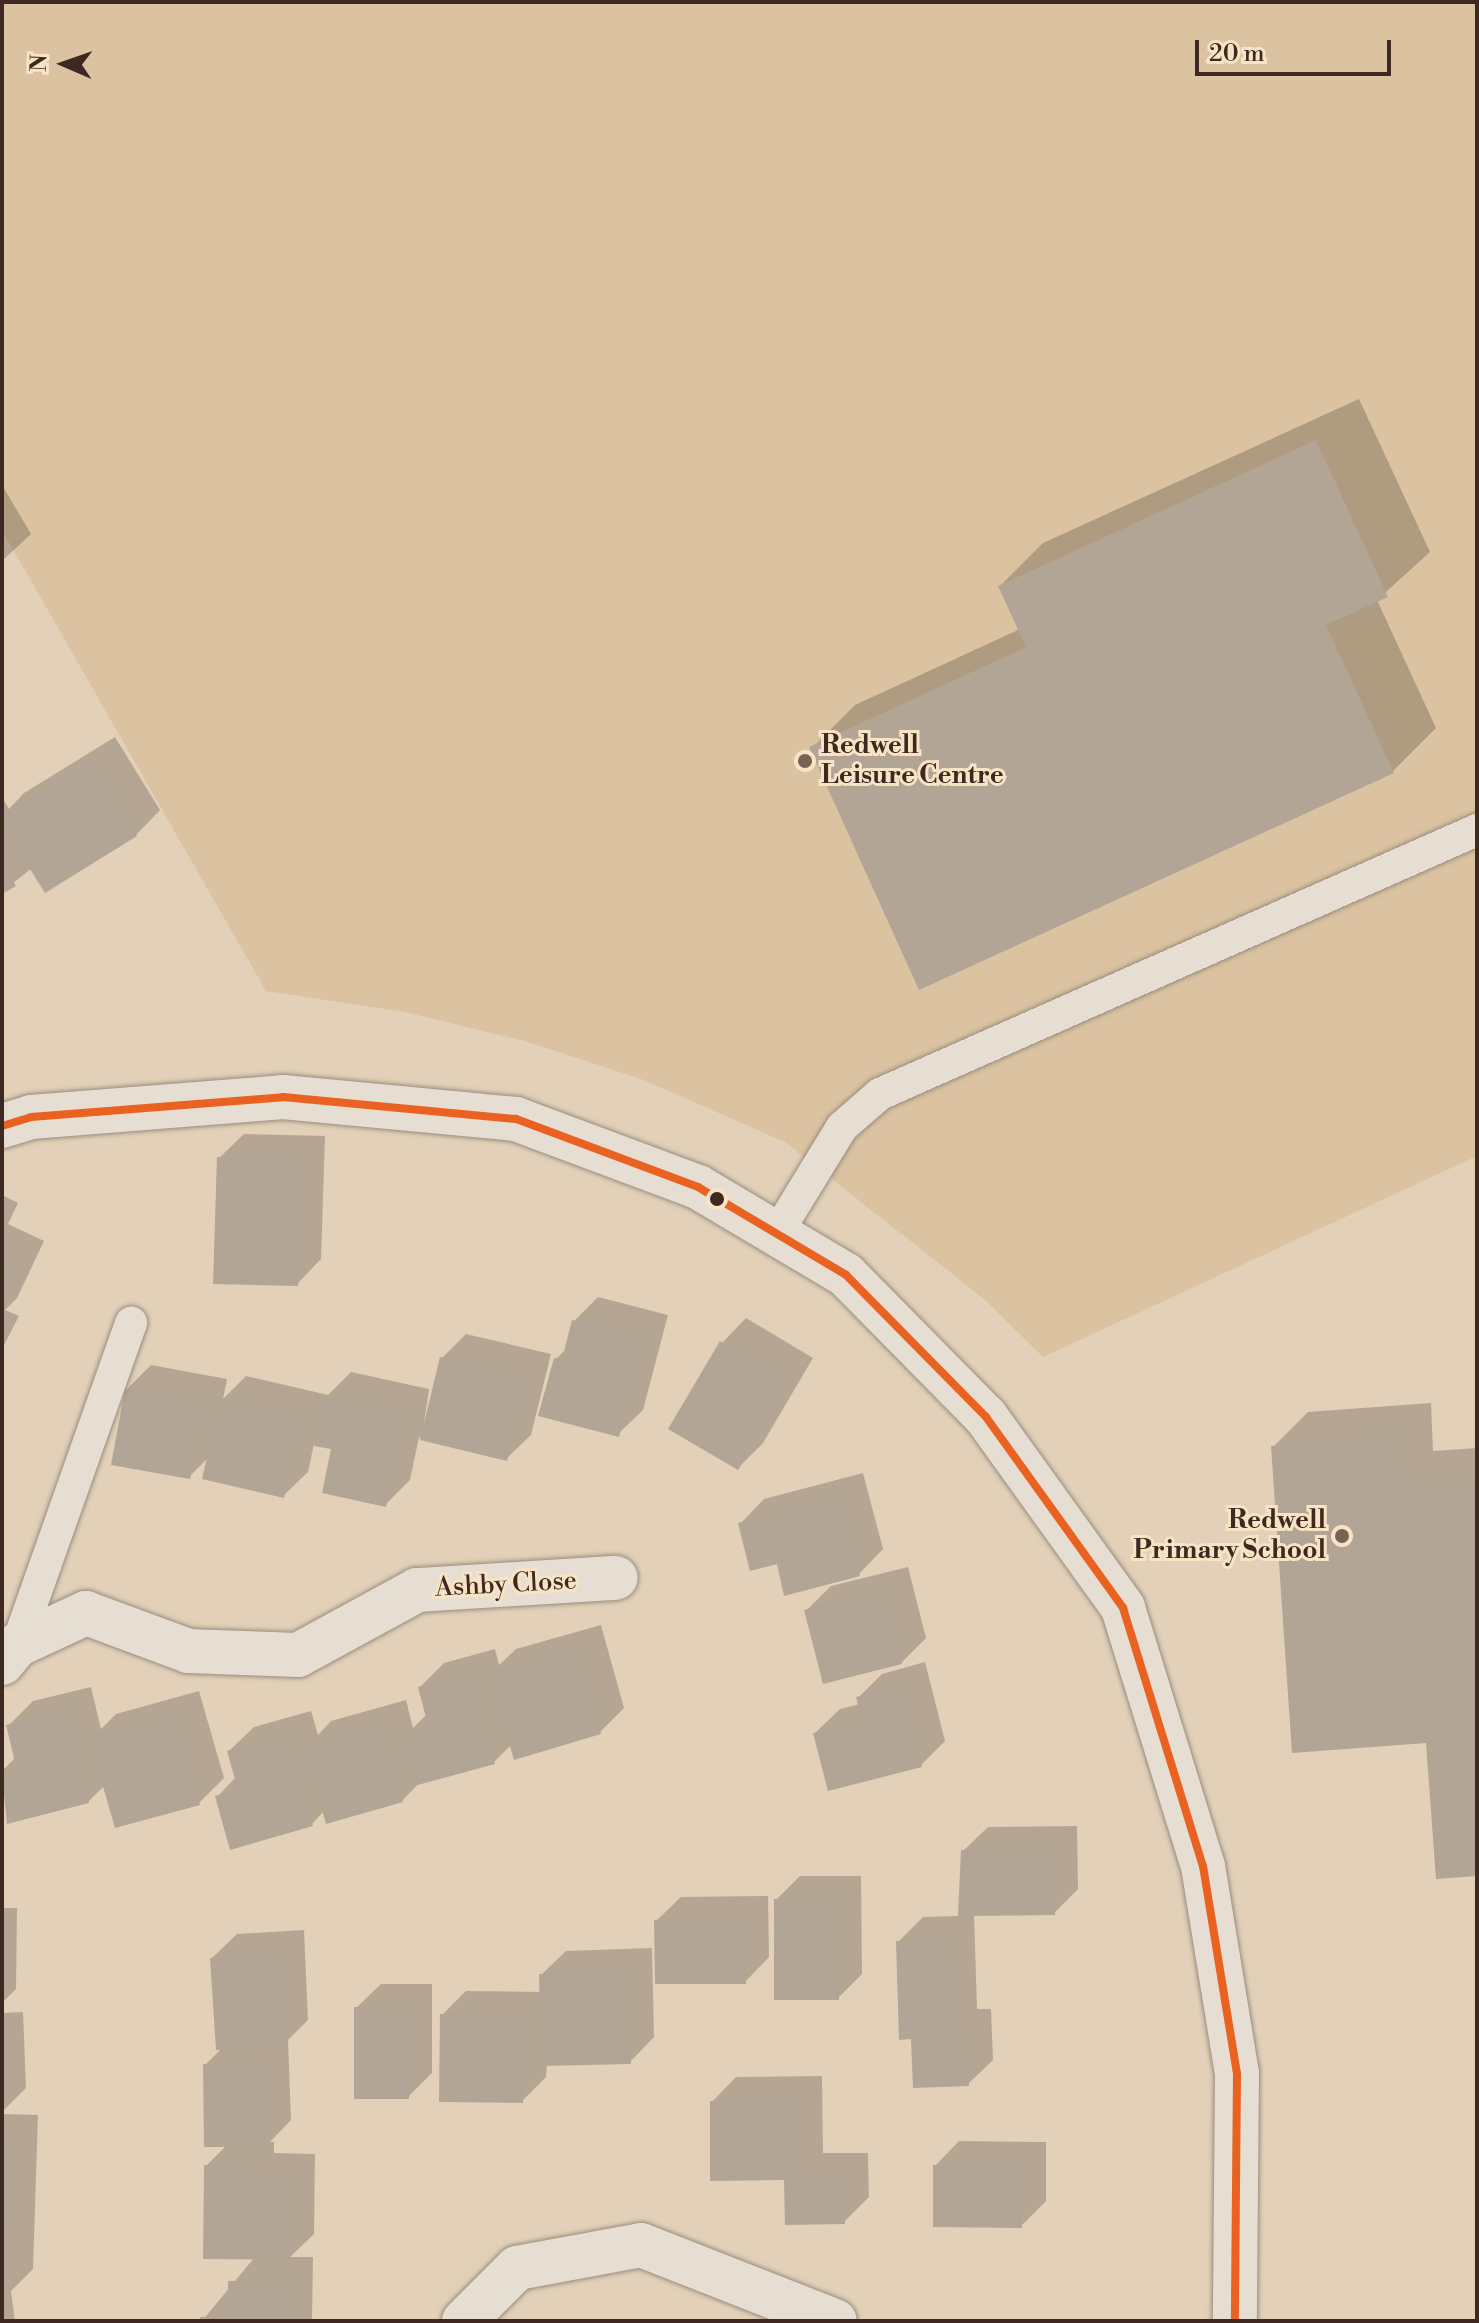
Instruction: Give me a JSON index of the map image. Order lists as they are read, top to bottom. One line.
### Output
{"streets":{"street":["Ashby Close"]},"places":["Redwell Leisure Centre","Redwell Primary School"],"scale_bar":"20 m","north":"left"}
